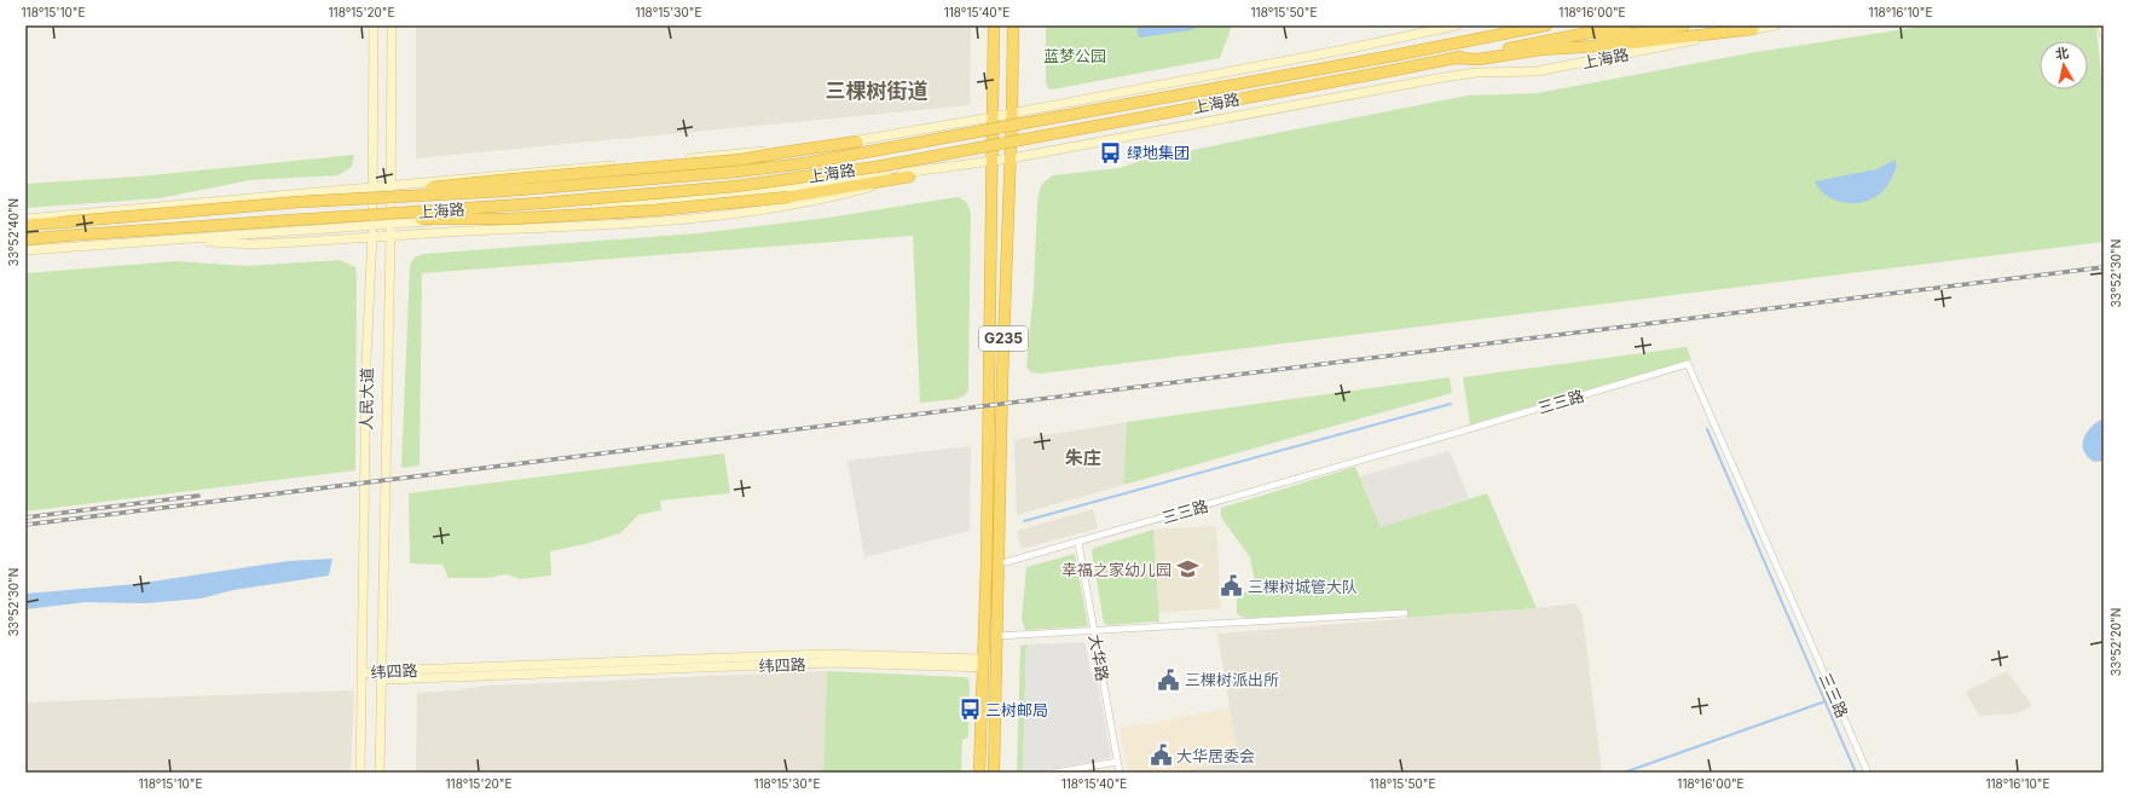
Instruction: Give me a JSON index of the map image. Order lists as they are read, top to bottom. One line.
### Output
{"streets":{"highway":["上海路","G235"],"main road":["人民大道","纬四路"],"street":["三三路","大华路"]},"crossings":[["上海路","G235"],["上海路","人民大道"],["G235","纬四路"],["人民大道","纬四路"],["三三路","大华路"]],"districts":["三棵树街道","朱庄"],"parks":["蓝梦公园"],"places":{"bus stop":["绿地集团","三树邮局"],"school or university":["幸福之家幼儿园"],"public building":["三棵树城管大队","三棵树派出所","大华居委会"]},"north":"top","coordinates":["118°15'10\"E","118°15'20\"E","118°15'30\"E","118°15'40\"E","118°15'50\"E","118°16'00\"E","118°16'10\"E","33°52'40\"N","33°52'30\"N","33°52'20\"N"]}
